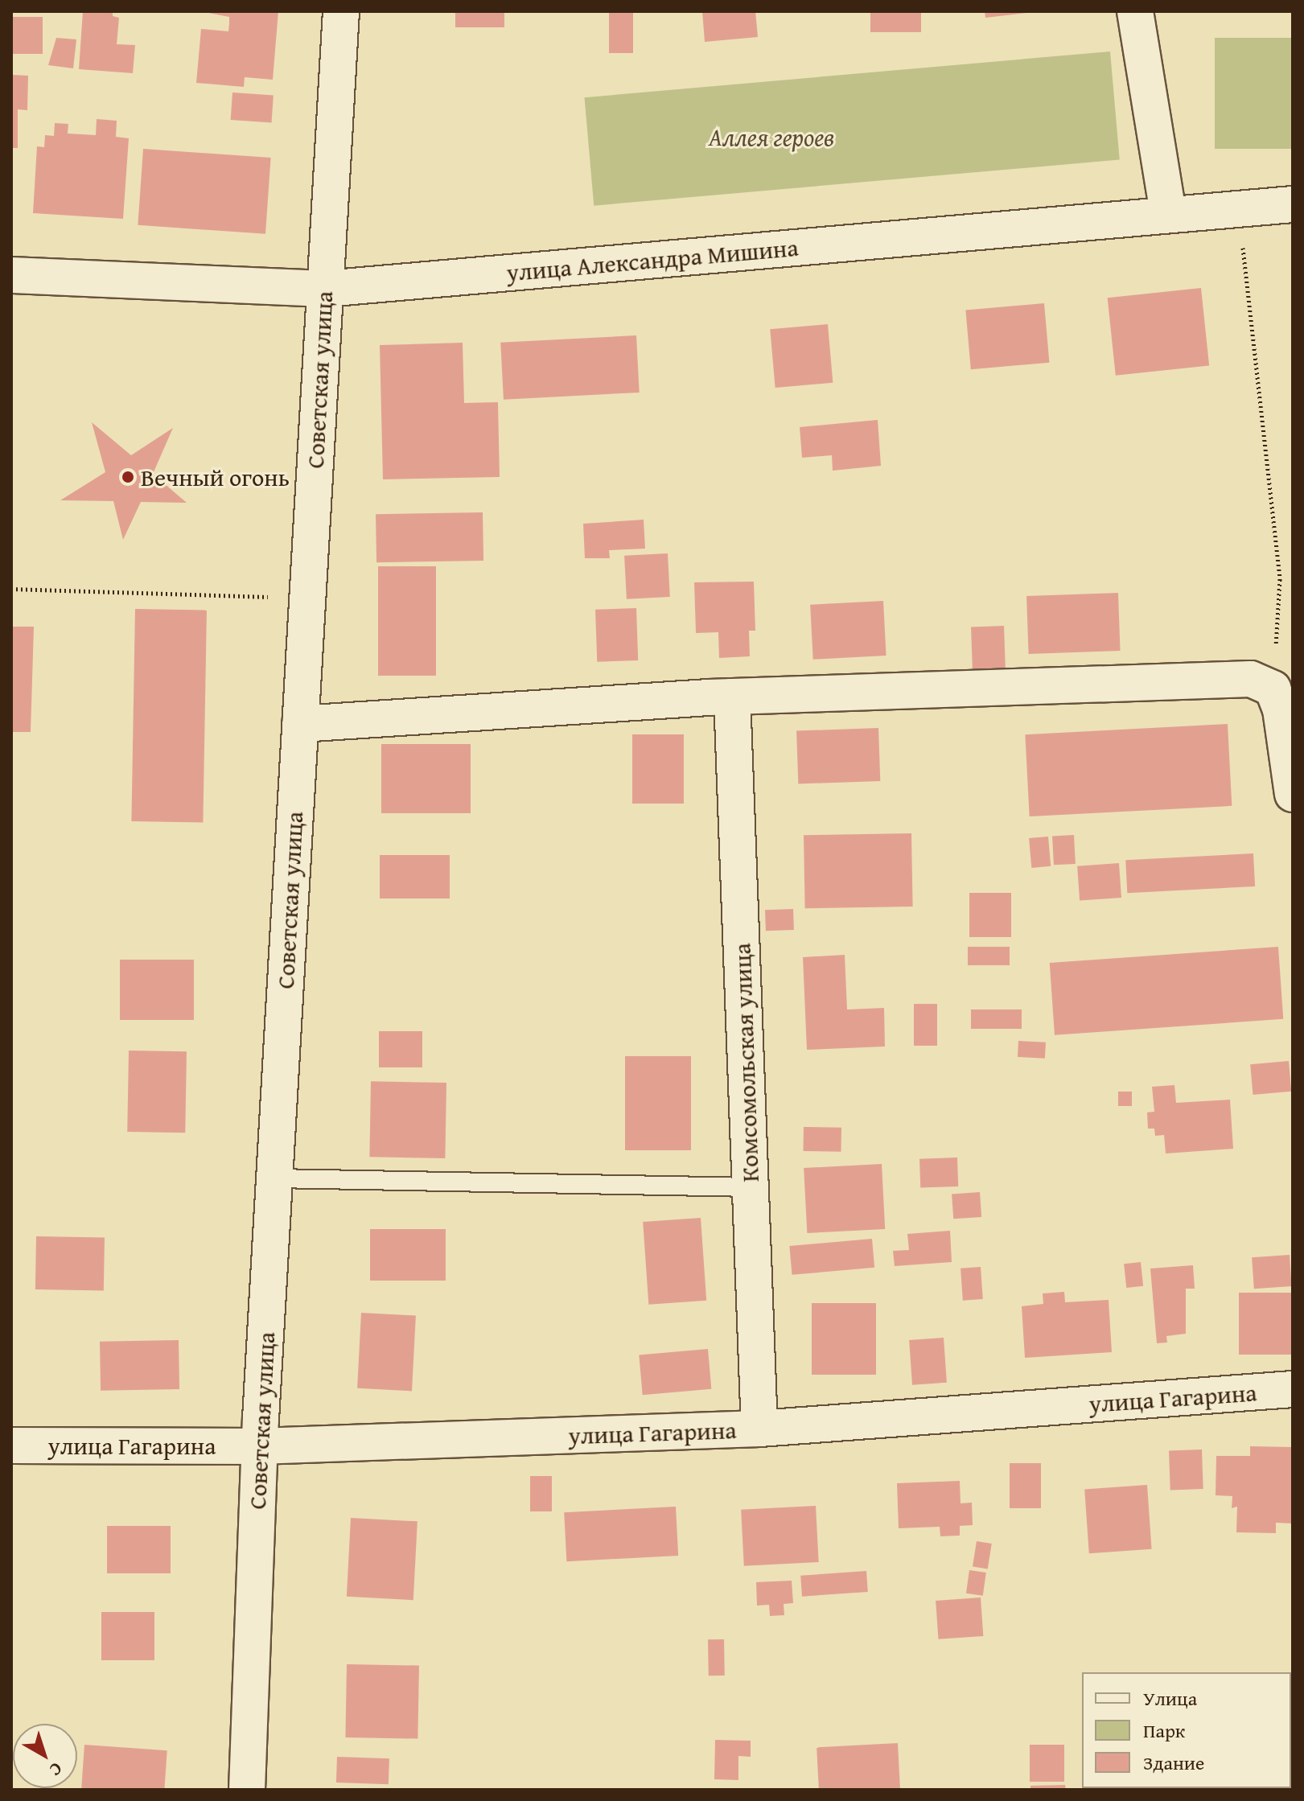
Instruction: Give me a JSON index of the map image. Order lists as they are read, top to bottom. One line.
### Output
{"streets":{"street":["улица Александра Мишина","Советская улица","Комсомольская улица","улица Гагарина"]},"crossings":[["улица Александра Мишина","Советская улица"],["Советская улица","улица Гагарина"],["Комсомольская улица","улица Гагарина"]],"parks":["Аллея героев"],"places":["Вечный огонь"],"legend":["Улица","Парк","Здание"],"north":"bottom right"}
